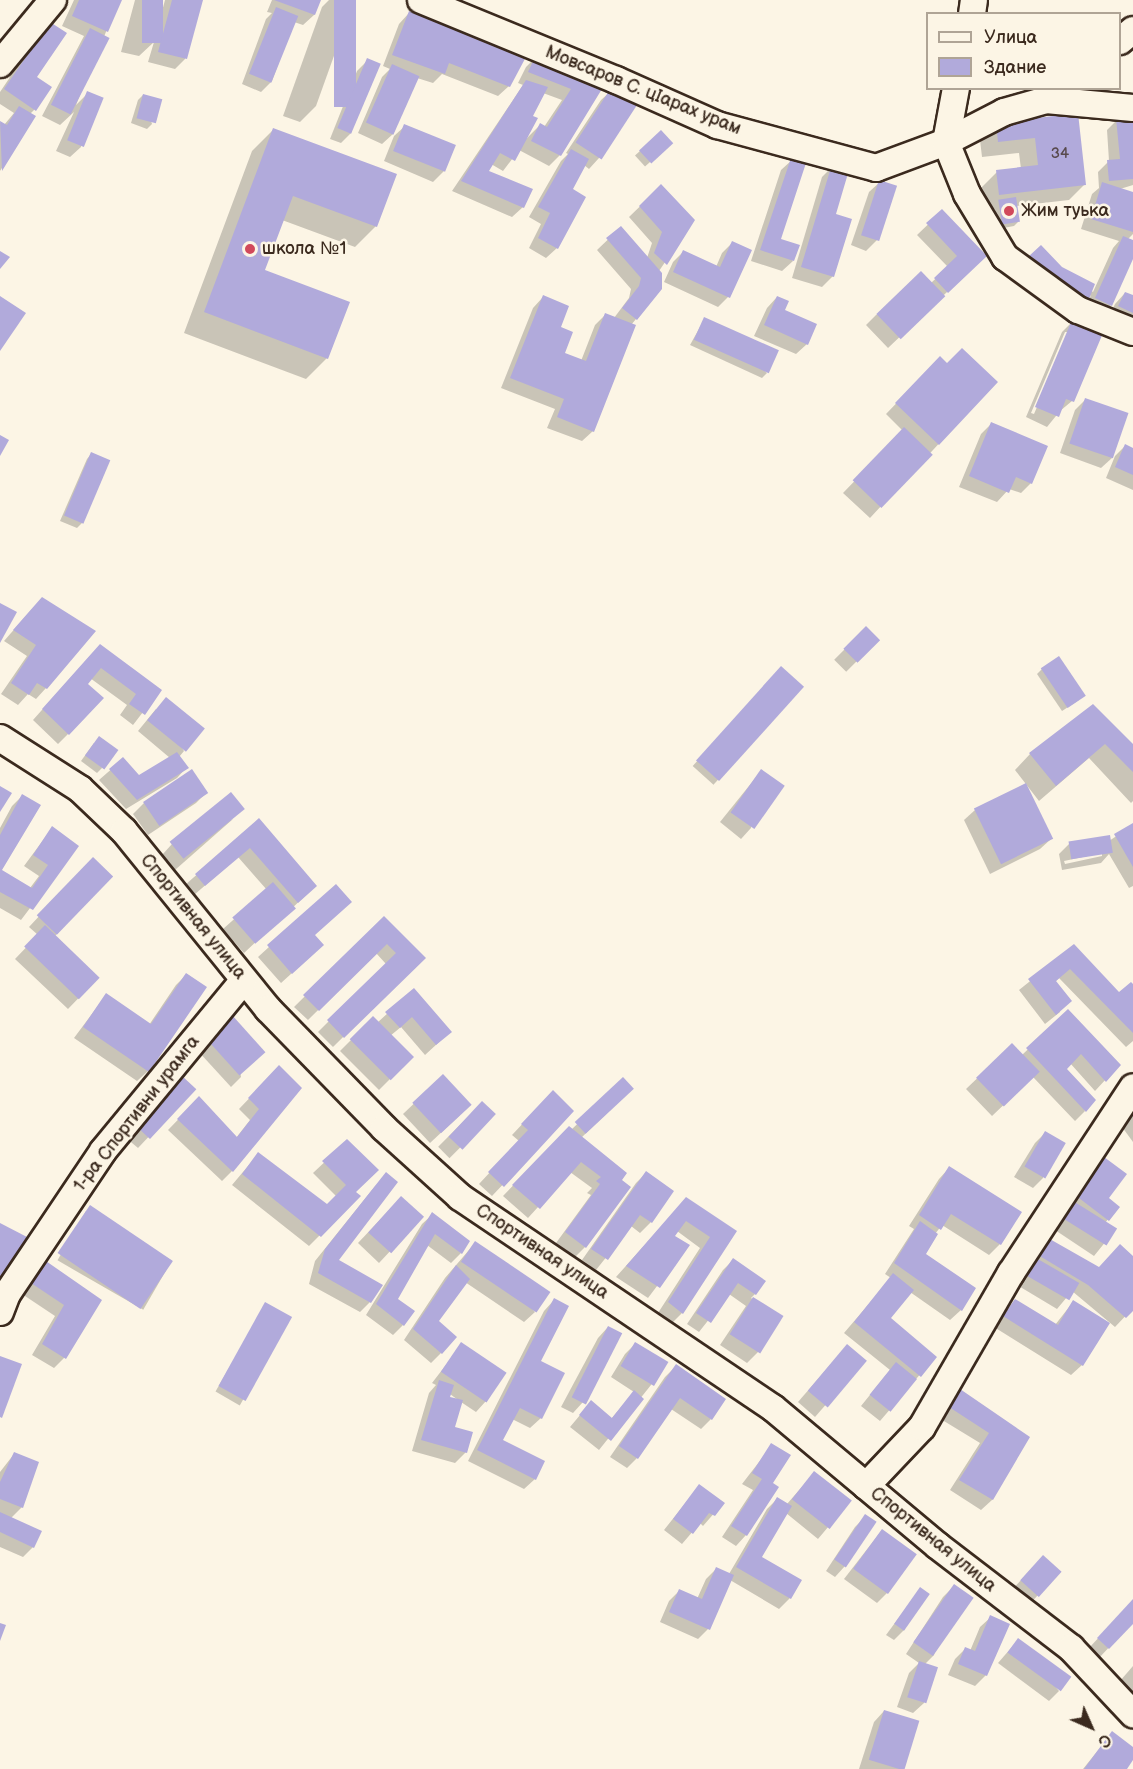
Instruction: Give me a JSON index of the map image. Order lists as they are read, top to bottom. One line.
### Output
{"streets":{"street":["Мовсаров С. цIарах урам","Спортивная улица","1-ра Спортивни урамга"]},"crossings":[["Спортивная улица","1-ра Спортивни урамга"]],"places":["Жим туька","школа №1"],"house_numbers":["34"],"legend":["Улица","Здание"],"north":"bottom right"}
